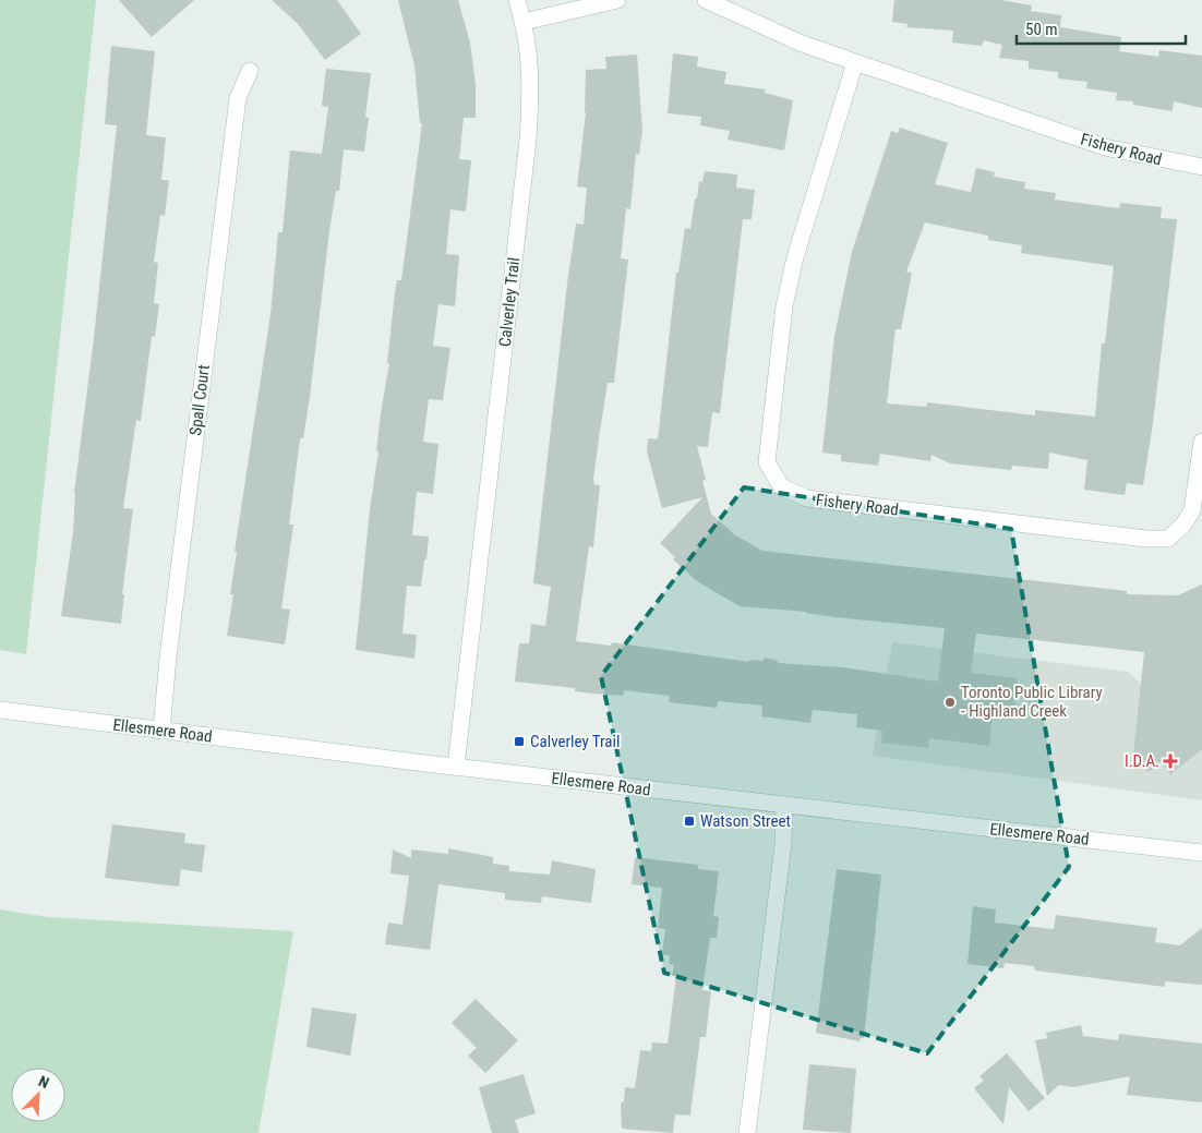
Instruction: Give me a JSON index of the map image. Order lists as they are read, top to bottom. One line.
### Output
{"streets":{"street":["Fishery Road","Calverley Trail","Spall Court","Ellesmere Road"]},"crossings":[["Calverley Trail","Ellesmere Road"],["Spall Court","Ellesmere Road"]],"places":{"other":["Toronto Public Library - Highland Creek"],"transit":["Calverley Trail","Watson Street"],"health":["I.D.A."]},"scale_bar":"50 m","north":"top right"}
